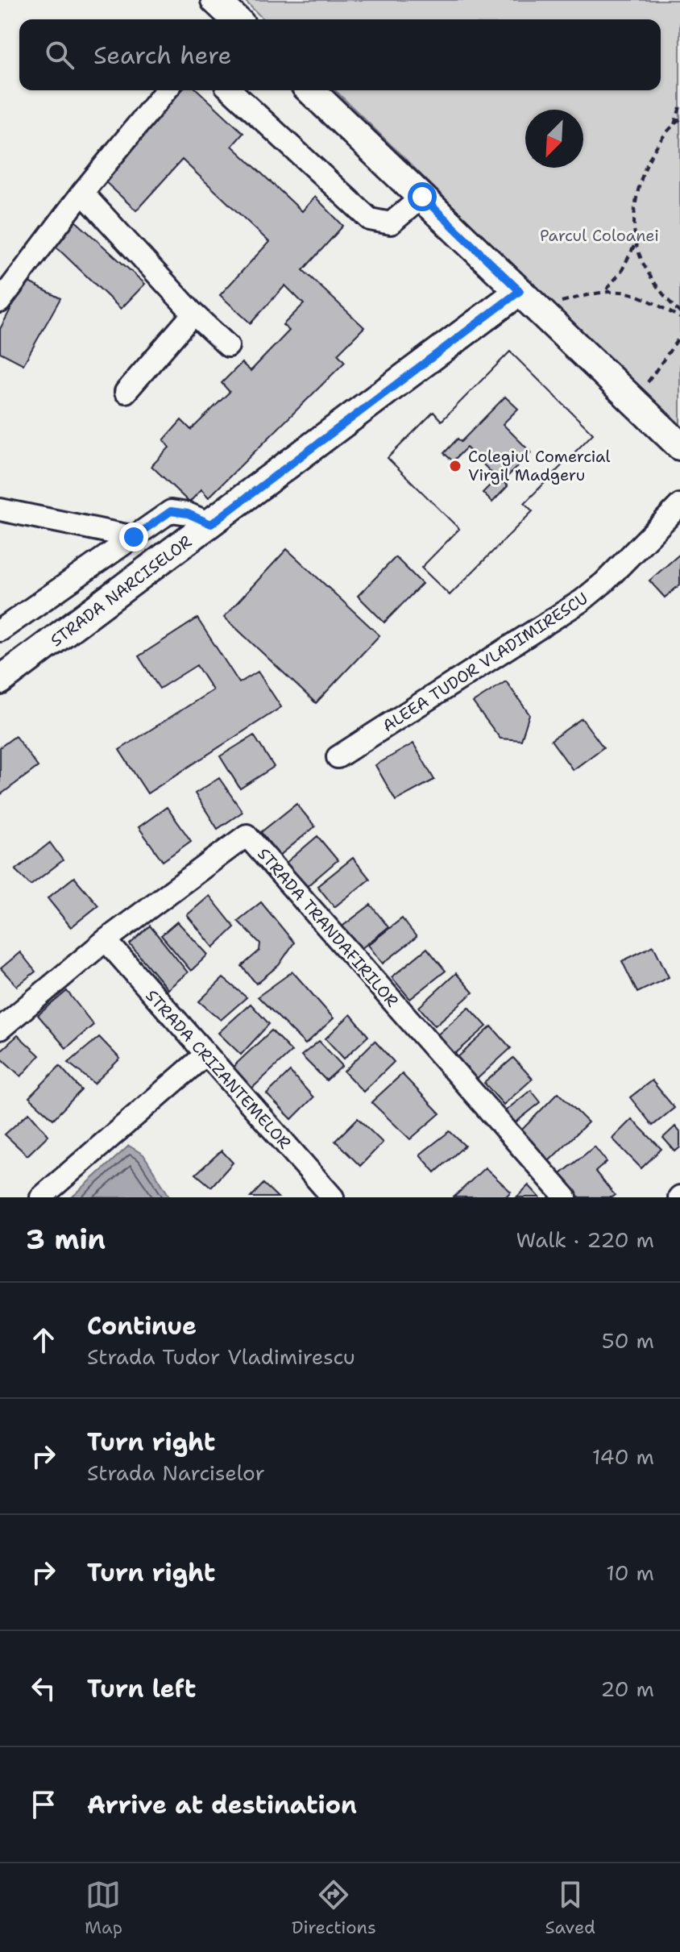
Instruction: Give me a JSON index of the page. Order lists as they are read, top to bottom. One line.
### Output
{"streets":{"main road":["STRADA NARCISELOR"],"street":["ALEEA TUDOR VLADIMIRESCU","STRADA TRANDAFIRILOR","STRADA CRIZANTEMELOR"]},"crossings":[["STRADA TRANDAFIRILOR","STRADA CRIZANTEMELOR"]],"parks":["Parcul Coloanei"],"places":["Colegiul Comercial Virgil Madgeru"],"north":"bottom left","page":{"search":"Search here","heading":["3 min","Walk · 220 m"],"list":[["Continue","Strada Tudor Vladimirescu","50 m"],["Turn right","Strada Narciselor","140 m"],["Turn right","10 m"],["Turn left","20 m"],"Arrive at destination"],"nav":["Map","Directions","Saved"]}}
